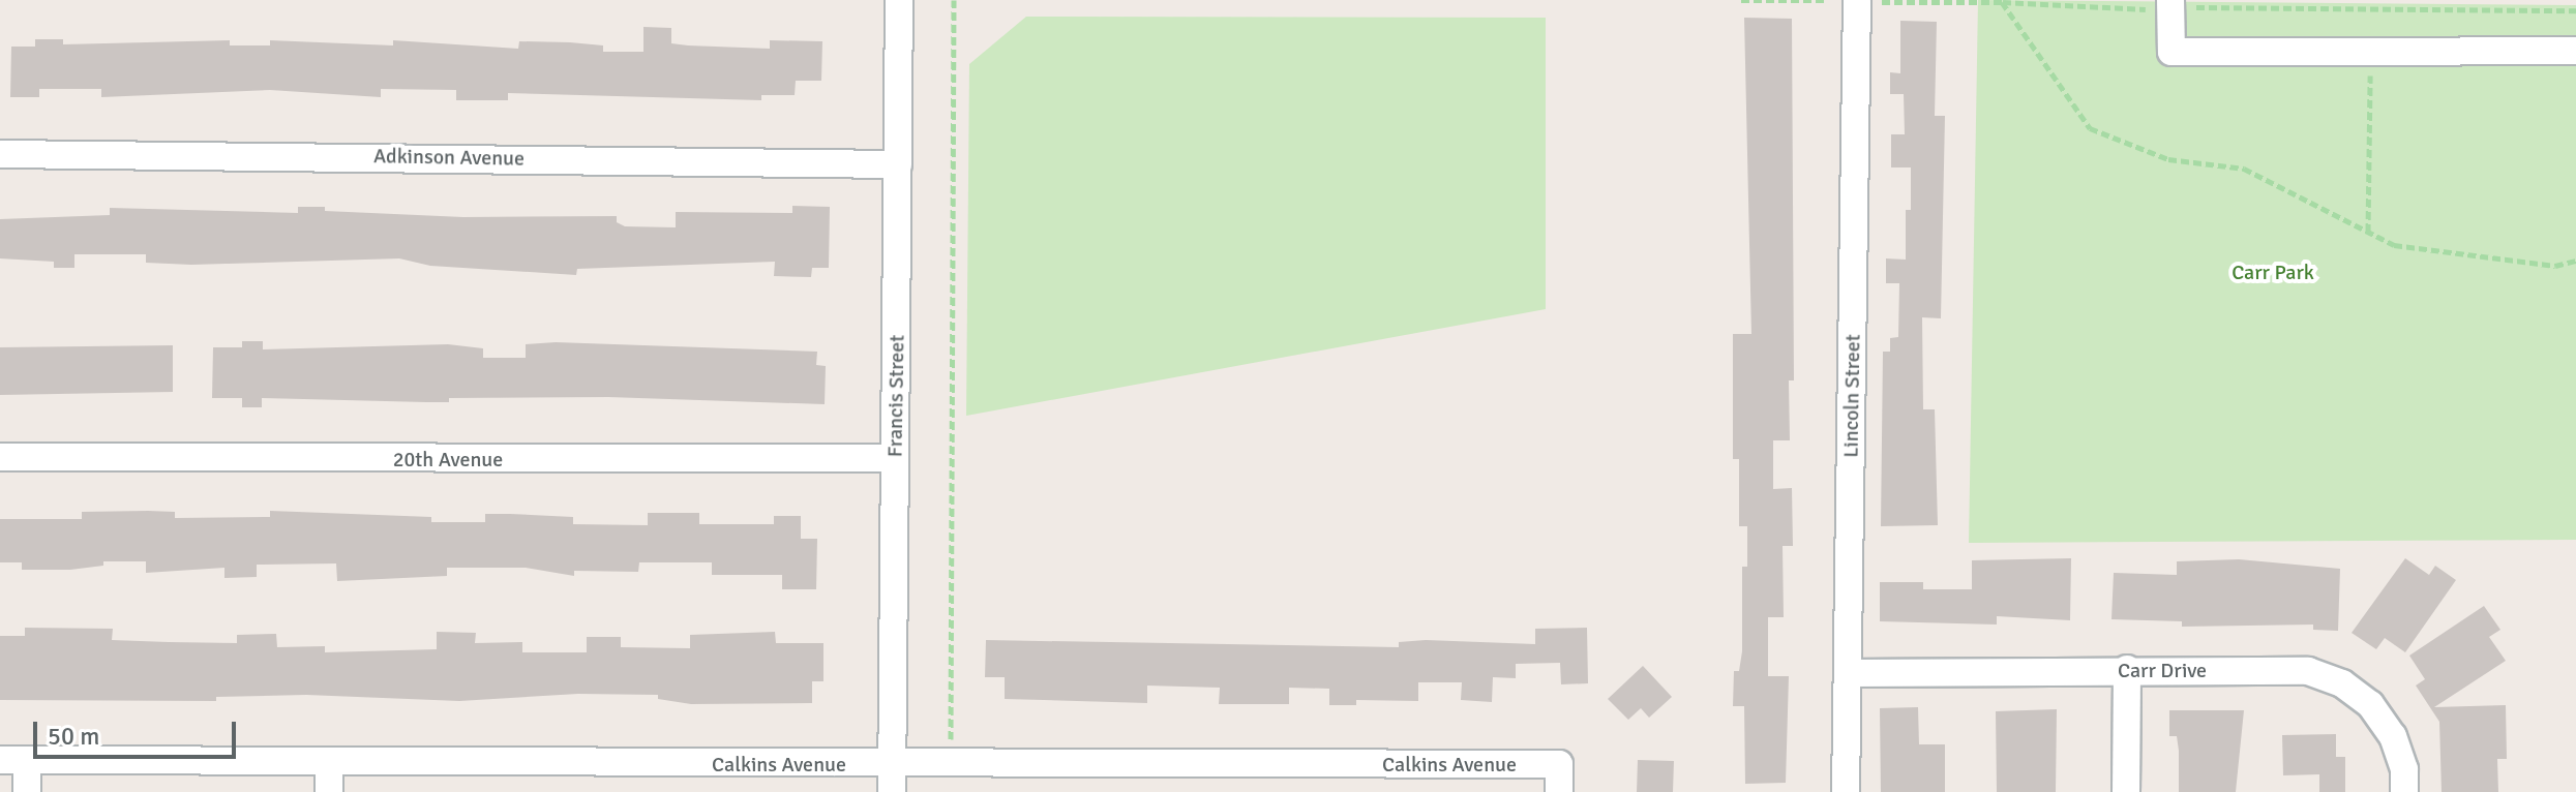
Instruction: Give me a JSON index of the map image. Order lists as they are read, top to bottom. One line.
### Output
{"streets":{"street":["Adkinson Avenue","Francis Street","Lincoln Street","20th Avenue","Carr Drive","Calkins Avenue"]},"crossings":[["Adkinson Avenue","Francis Street"],["Francis Street","20th Avenue"],["Francis Street","Calkins Avenue"],["Lincoln Street","Carr Drive"]],"parks":["Carr Park"],"scale_bar":"50 m"}
